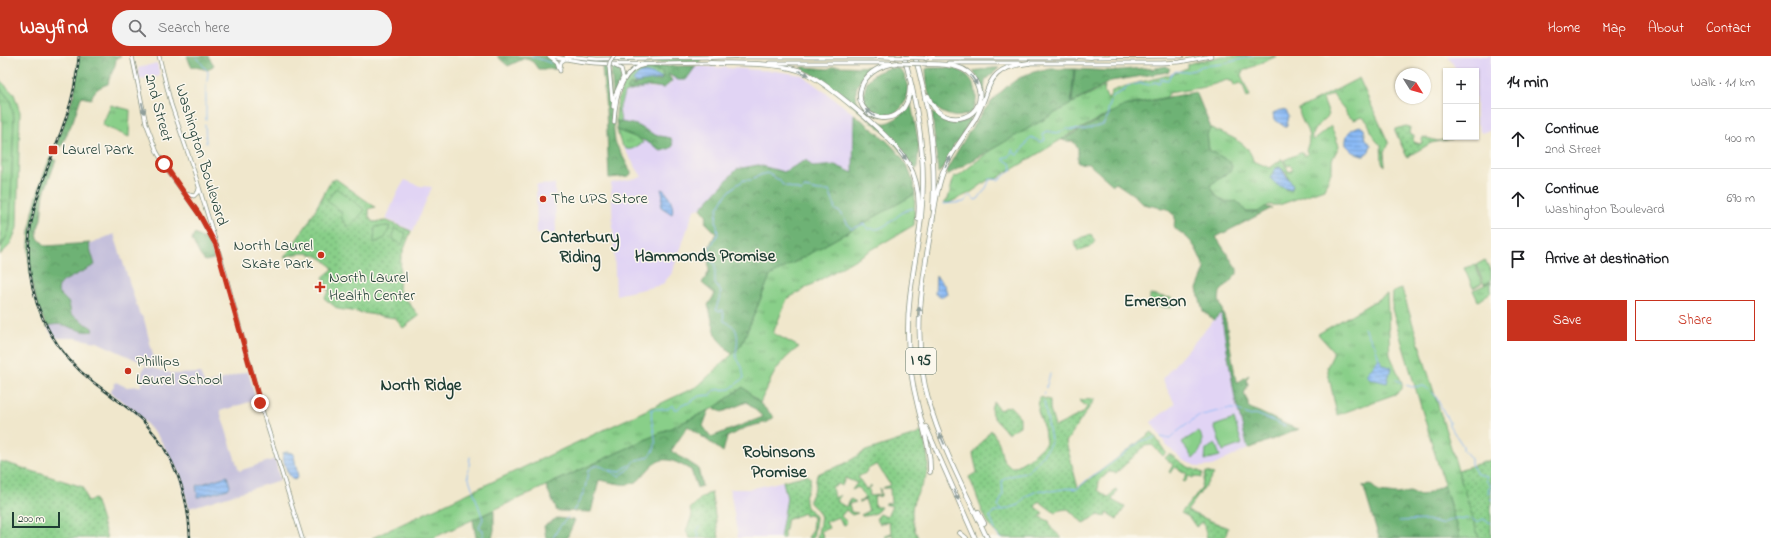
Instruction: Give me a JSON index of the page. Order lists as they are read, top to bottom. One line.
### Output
{"streets":{"highway":["I 95"],"main road":["2nd Street","Washington Boulevard"]},"crossings":[["2nd Street","Washington Boulevard"]],"one_way":["2nd Street"],"districts":["Canterbury Riding","Hammonds Promise","Emerson","North Ridge","Robinsons Promise"],"places":{"transit":["Laurel Park"],"other":["The UPS Store","North Laurel Skate Park","Phillips Laurel School"],"health":["North Laurel Health Center"]},"scale_bar":"200 m","north":"bottom right","page":{"header":"Wayfind","search":"Search here","nav":["Home","Map","About","Contact"],"heading":["14 min","Walk · 1.1 km"],"map_buttons":["+","−"],"list":[["Continue","2nd Street","400 m"],["Continue","Washington Boulevard","690 m"],"Arrive at destination"],"buttons":["Save","Share"],"scale":"200 m"}}
